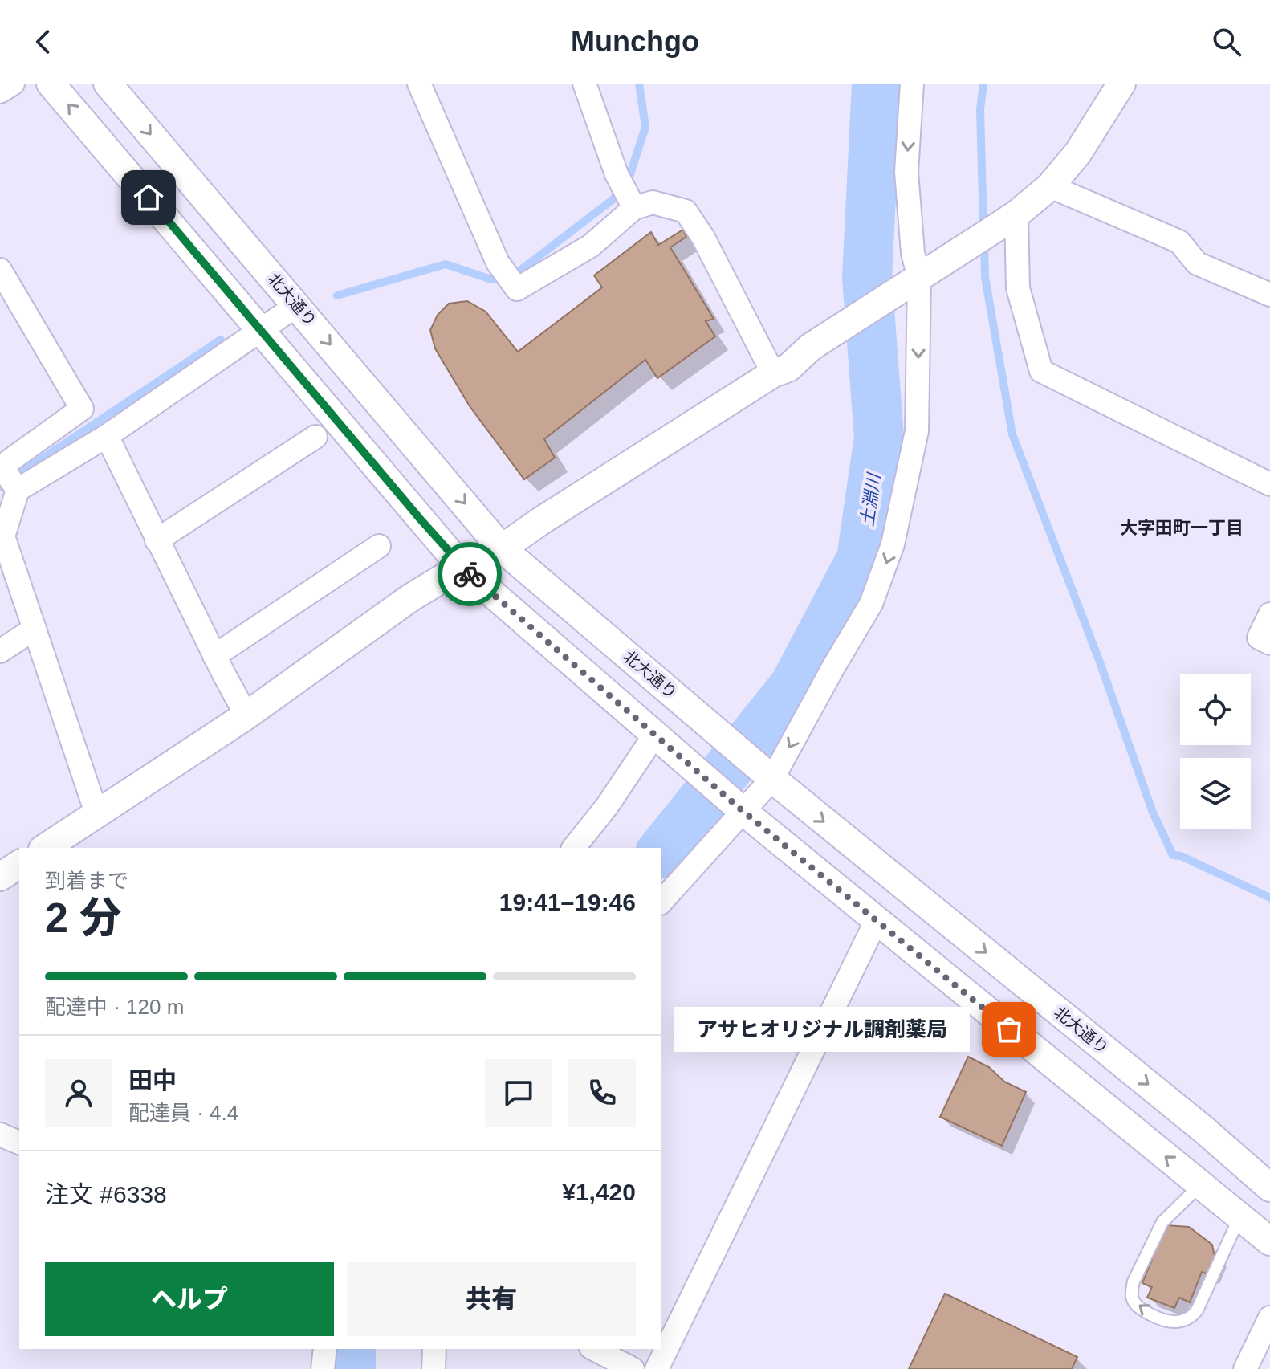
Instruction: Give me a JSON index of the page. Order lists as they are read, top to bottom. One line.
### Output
{"streets":{"street":["北大通り"]},"districts":["大字田町一丁目"],"water":["土淵川"],"places":["アサヒオリジナル調剤薬局"],"page":{"header":"Munchgo","heading":["2 分","到着まで","19:41–19:46"],"panel":["田中","配達員 · 4.4","注文 #6338","¥1,420"],"bar":"配達中 · 120 m","bubble":"アサヒオリジナル調剤薬局","buttons":["ヘルプ","共有"]}}
